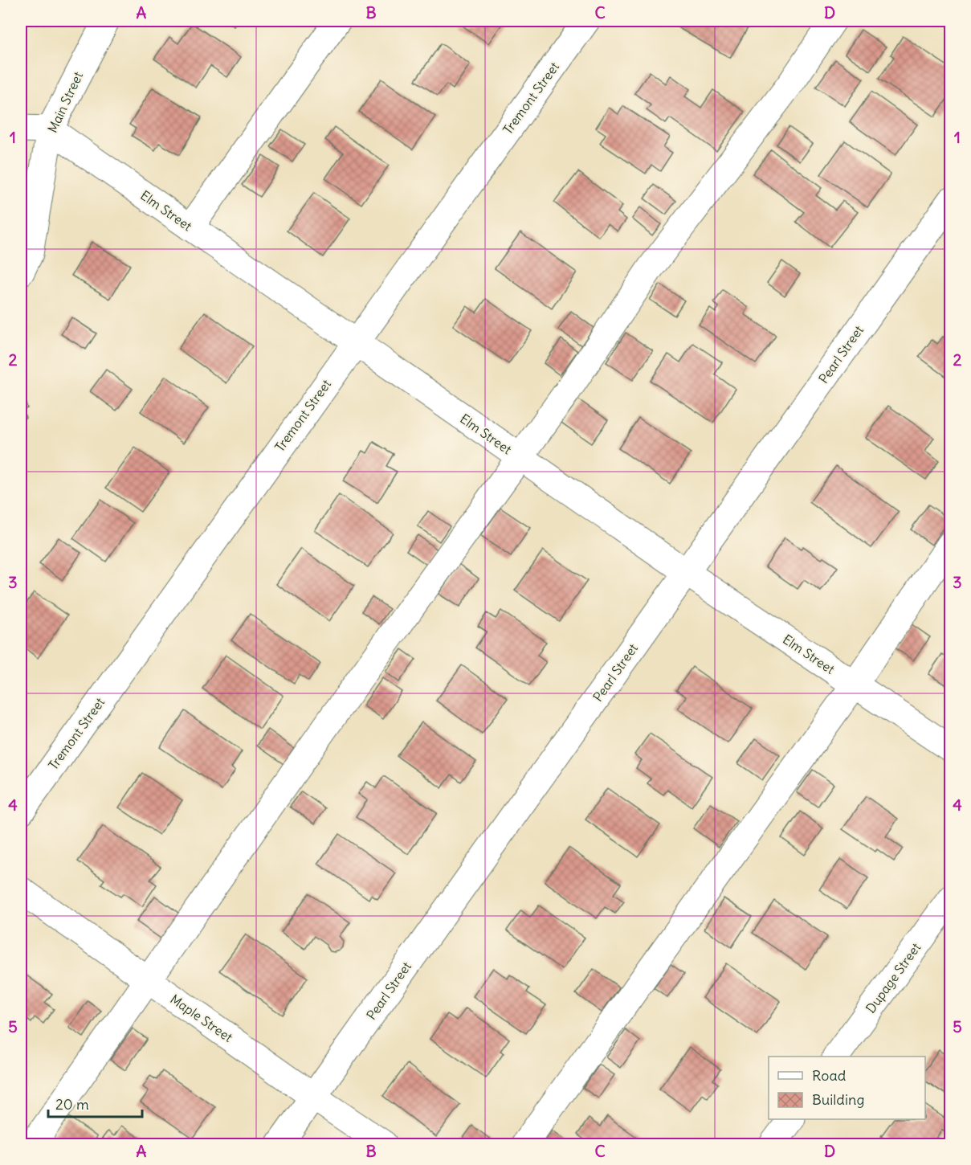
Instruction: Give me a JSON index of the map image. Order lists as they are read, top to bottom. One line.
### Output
{"streets":{"street":["Tremont Street","Main Street","Elm Street","Pearl Street","Dupage Street","Maple Street"]},"crossings":[["Tremont Street","Elm Street"],["Main Street","Elm Street"],["Elm Street","Pearl Street"],["Pearl Street","Maple Street"]],"legend":["Road","Building"],"scale_bar":"20 m","grid":{"columns":["A","B","C","D"],"rows":["1","2","3","4","5"]}}
